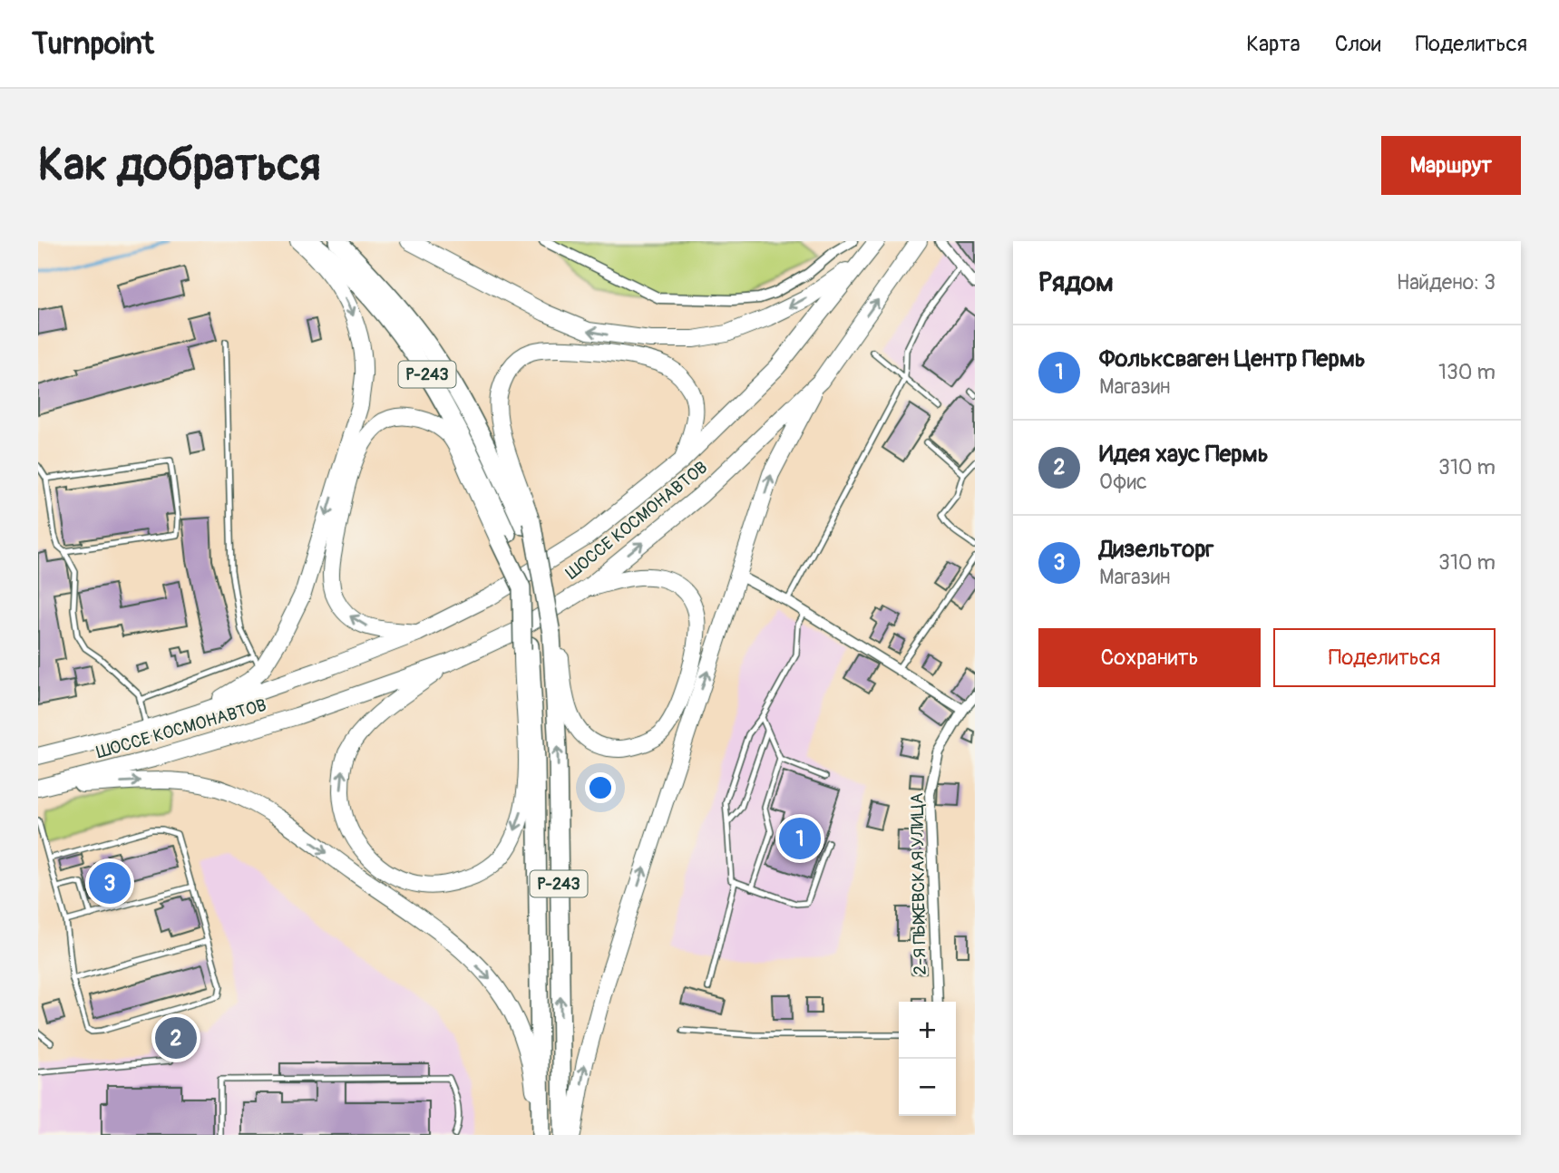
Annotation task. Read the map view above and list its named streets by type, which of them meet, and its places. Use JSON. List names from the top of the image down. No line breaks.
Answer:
{"streets":{"highway":["Р-243"],"main road":["ШОССЕ КОСМОНАВТОВ"],"street":["2-Я ПЫЖЕВСКАЯ УЛИЦА"]},"page":{"header":"Turnpoint","nav":["Карта","Слои","Поделиться"],"buttons":["Маршрут",["Сохранить","Поделиться"]],"title":"Как добраться","heading":["Рядом","Найдено: 3"],"list":[{"mark":"1","name":"Фольксваген Центр Пермь","note":"Магазин","value":"130 m"},{"mark":"2","name":"Идея хаус Пермь","note":"Офис","value":"310 m"},{"mark":"3","name":"Дизельторг","note":"Магазин","value":"310 m"}],"pins":["1","3","2"],"map_buttons":["+","−"]}}
